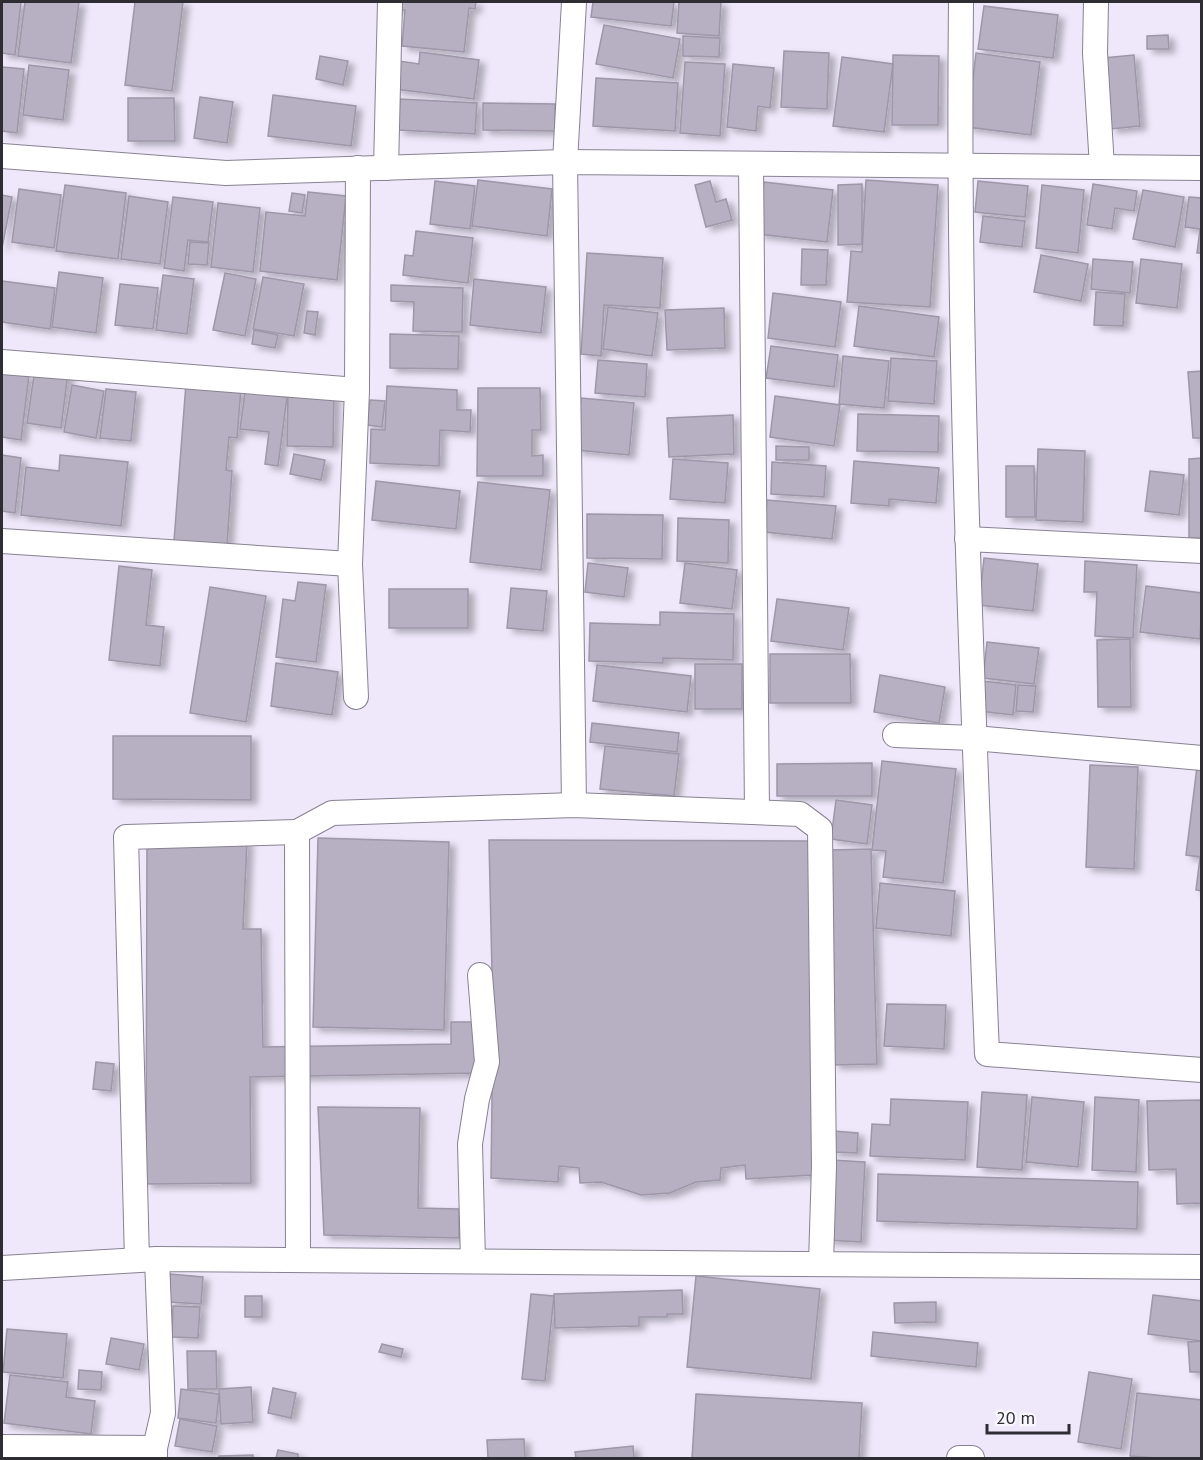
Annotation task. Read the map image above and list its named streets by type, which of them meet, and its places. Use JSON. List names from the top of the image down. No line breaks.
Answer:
{"scale_bar":"20 m"}
